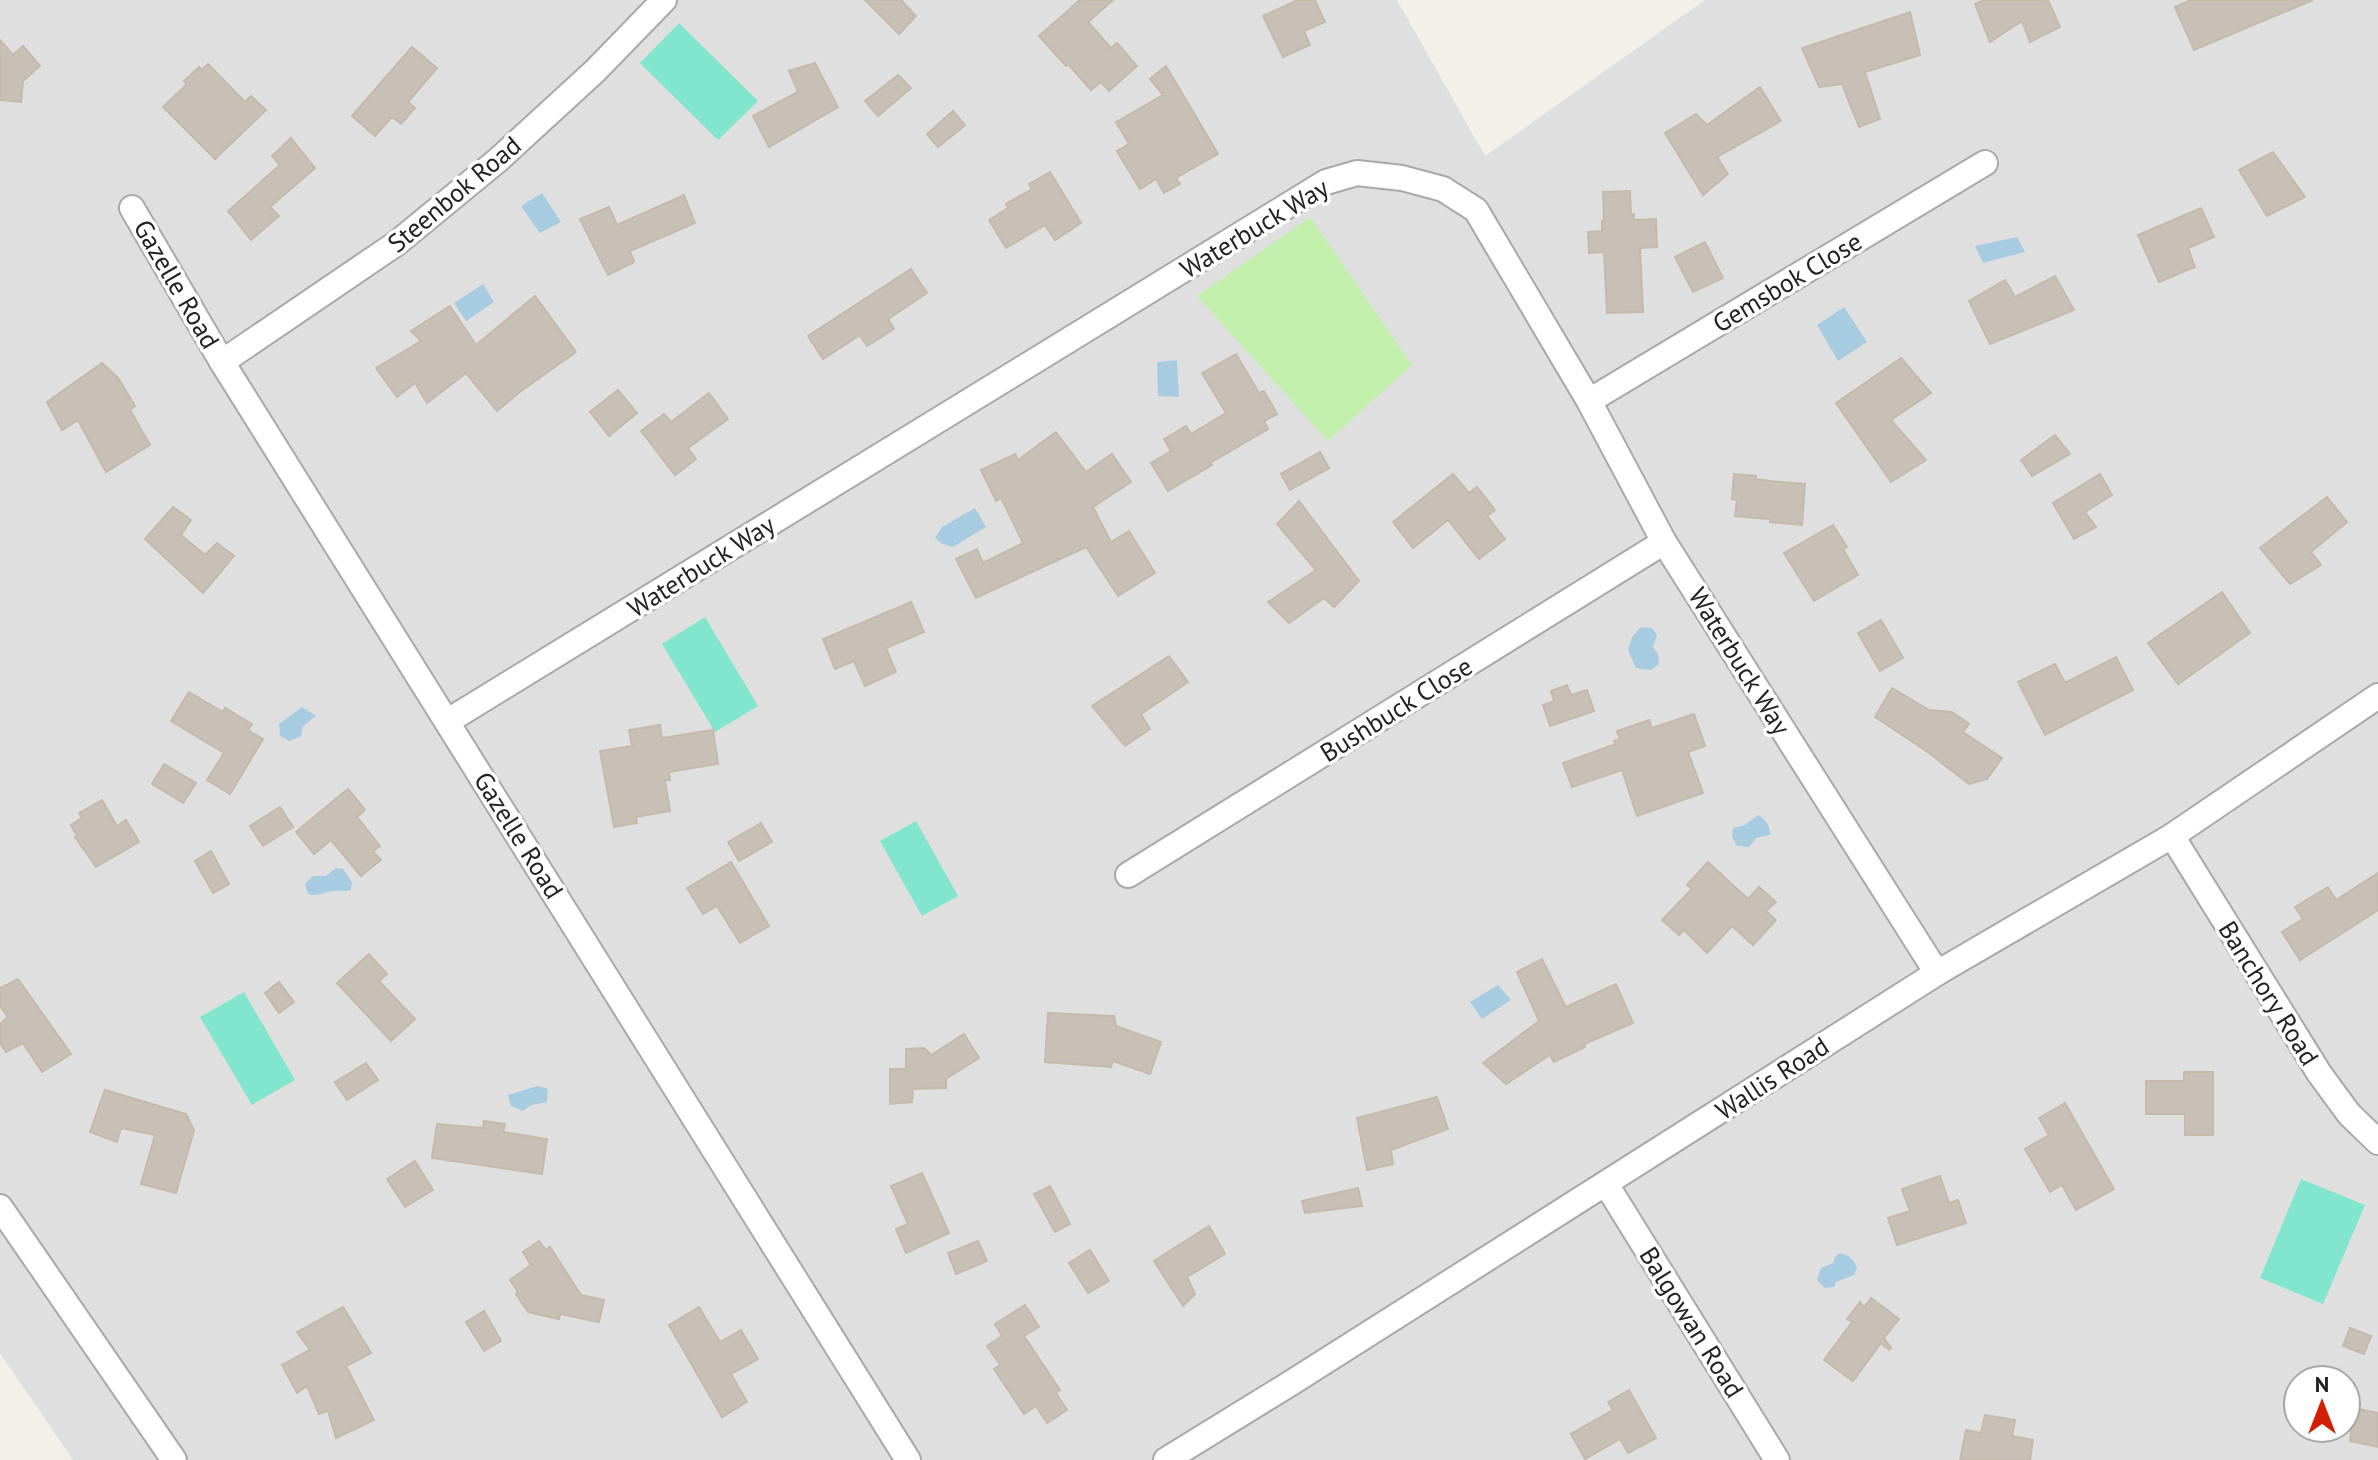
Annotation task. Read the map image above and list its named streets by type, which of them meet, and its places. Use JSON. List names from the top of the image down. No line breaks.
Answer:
{"streets":{"street":["Steenbok Road","Waterbuck Way","Gemsbok Close","Gazelle Road","Bushbuck Close","Banchory Road","Wallis Road","Balgowan Road"]},"crossings":[["Steenbok Road","Gazelle Road"],["Waterbuck Way","Gemsbok Close"],["Waterbuck Way","Gazelle Road"],["Waterbuck Way","Bushbuck Close"],["Waterbuck Way","Wallis Road"],["Banchory Road","Wallis Road"],["Wallis Road","Balgowan Road"]],"north":"top"}
